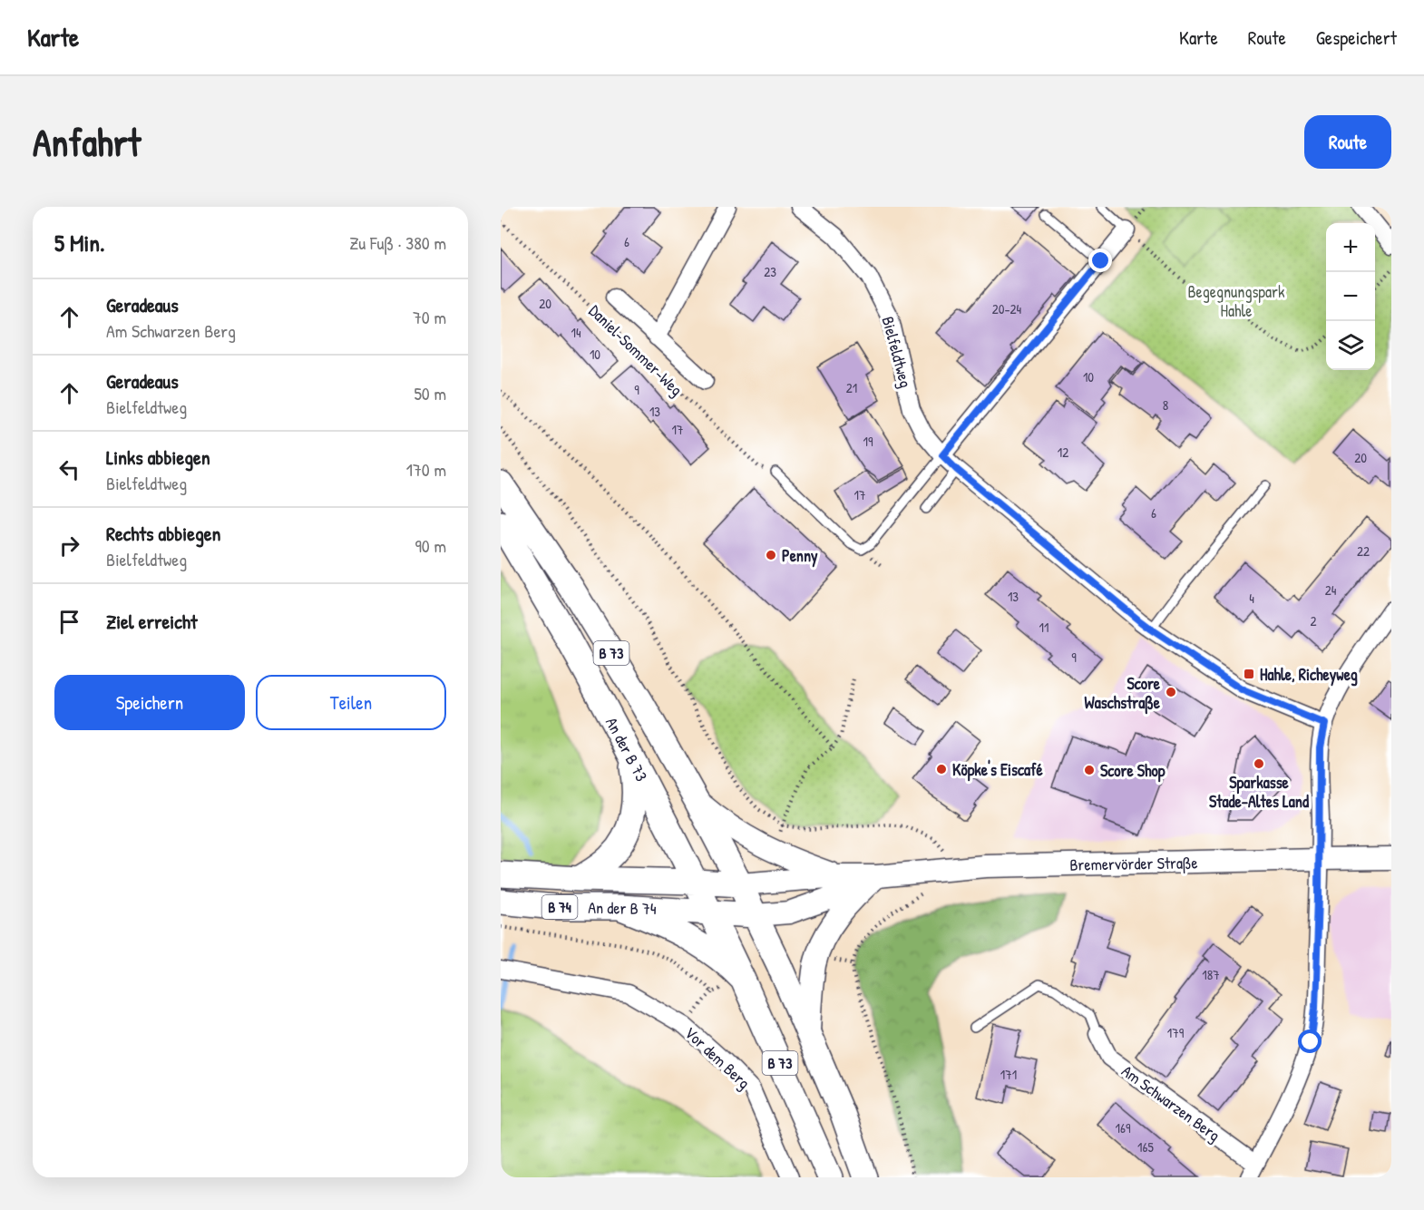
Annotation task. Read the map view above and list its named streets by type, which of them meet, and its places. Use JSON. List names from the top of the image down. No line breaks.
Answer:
{"streets":{"main road":["B 73","An der B 73","Bremervörder Straße","B 74","An der B 74"],"street":["Daniel-Sommer-Weg","Bielfeldtweg","Vor dem Berg","Am Schwarzen Berg"]},"crossings":[["B 73","An der B 73"],["B 73","Bremervörder Straße"],["B 73","B 74"],["An der B 73","B 74"],["An der B 73","An der B 74"],["Bremervörder Straße","B 74"],["Bremervörder Straße","Am Schwarzen Berg"],["B 74","An der B 74"]],"parks":["Begegnungspark Hahle"],"places":{"other":["Penny","Score Waschstraße","Sparkasse Stade-Altes Land","Köpke's Eiscafé","Score Shop"],"transit":["Hahle, Richeyweg"]},"house_numbers":["6","23","20","20-24","14","10","10","21","9","8","13","17","19","12","20","17","6","22","24","13","4","2","11","9","187","179","171","169","165"],"page":{"header":"Karte","nav":["Karte","Route","Gespeichert"],"buttons":["Route",["Speichern","Teilen"]],"title":"Anfahrt","heading":["5 Min.","Zu Fuß · 380 m"],"map_buttons":["+","−"],"list":[["Geradeaus","Am Schwarzen Berg","70 m"],["Geradeaus","Bielfeldtweg","50 m"],["Links abbiegen","Bielfeldtweg","170 m"],["Rechts abbiegen","Bielfeldtweg","90 m"],"Ziel erreicht"]}}
